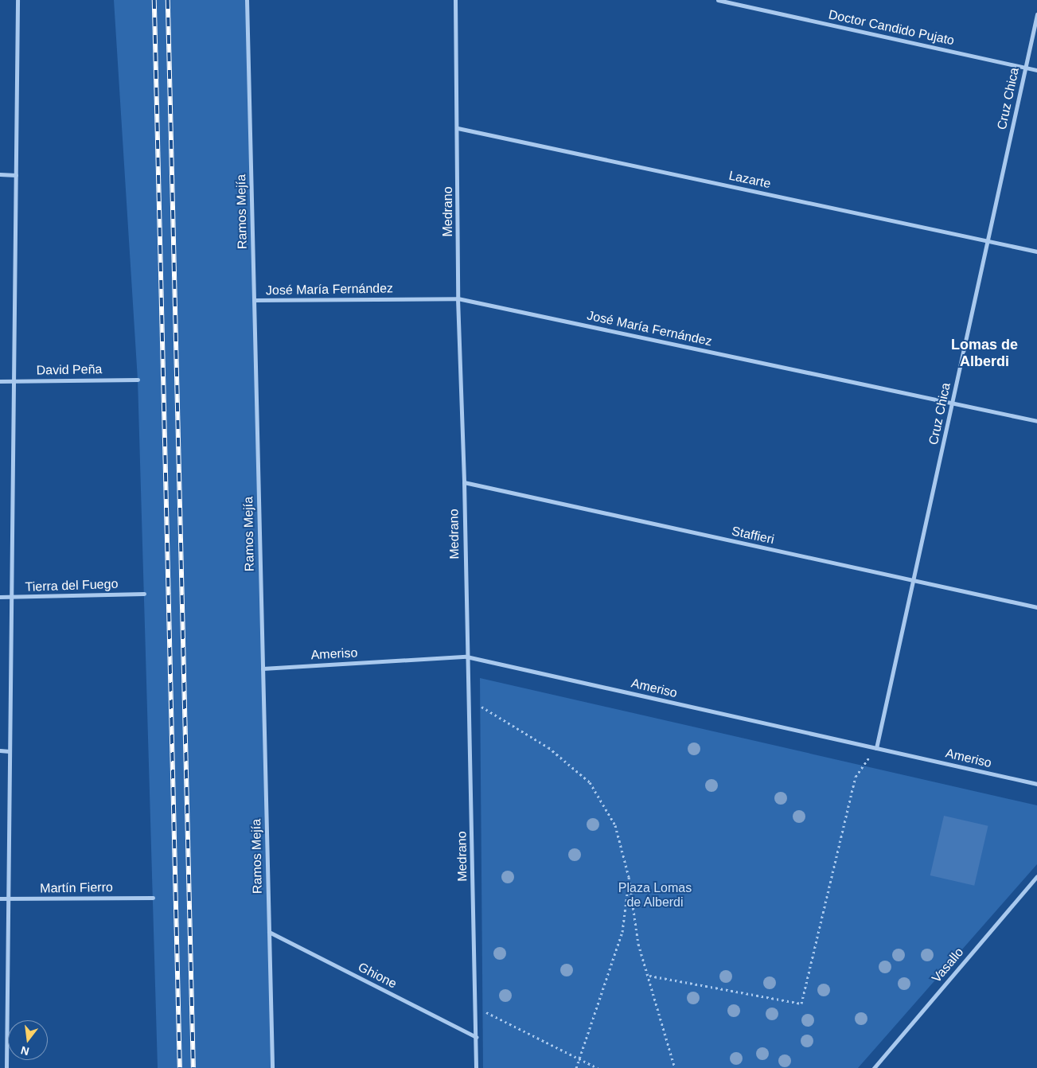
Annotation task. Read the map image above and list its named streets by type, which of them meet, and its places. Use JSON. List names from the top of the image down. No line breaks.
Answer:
{"streets":{"street":["Doctor Candido Pujato","Cruz Chica","Lazarte","Ramos Mejía","Medrano","José María Fernández","David Peña","Staffieri","Tierra del Fuego","Ameriso","Martín Fierro","Vasallo","Ghione"]},"crossings":[["Doctor Candido Pujato","Cruz Chica"],["Cruz Chica","Lazarte"],["Cruz Chica","José María Fernández"],["Cruz Chica","Staffieri"],["Cruz Chica","Ameriso"],["Lazarte","Medrano"],["Ramos Mejía","José María Fernández"],["Ramos Mejía","Ameriso"],["Ramos Mejía","Ghione"],["Medrano","José María Fernández"],["Medrano","Staffieri"],["Medrano","Ameriso"],["Medrano","Ghione"]],"districts":["Lomas de Alberdi"],"parks":["Plaza Lomas de Alberdi"],"north":"bottom"}
